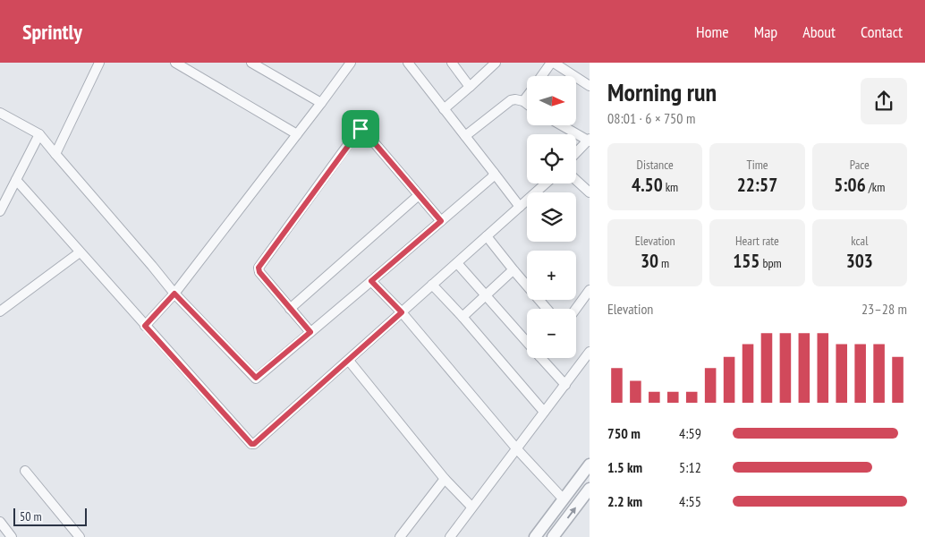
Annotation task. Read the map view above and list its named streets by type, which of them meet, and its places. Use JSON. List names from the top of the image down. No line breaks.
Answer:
{"scale_bar":"50 m","north":"right","page":{"header":"Sprintly","nav":["Home","Map","About","Contact"],"heading":["Morning run","08:01 · 6 × 750 m"],"map_buttons":["+","−"],"stats":[["Distance","4.50 km"],["Time","22:57"],["Pace","5:06 /km"],["Elevation","30 m"],["Heart rate","155 bpm"],["kcal","303"]],"chart":["Elevation","23–28 m"],"list":[{"name":"750 m","note":"4:59"},{"name":"1.5 km","note":"5:12"},{"name":"2.2 km","note":"4:55"}],"scale":"50 m"}}
